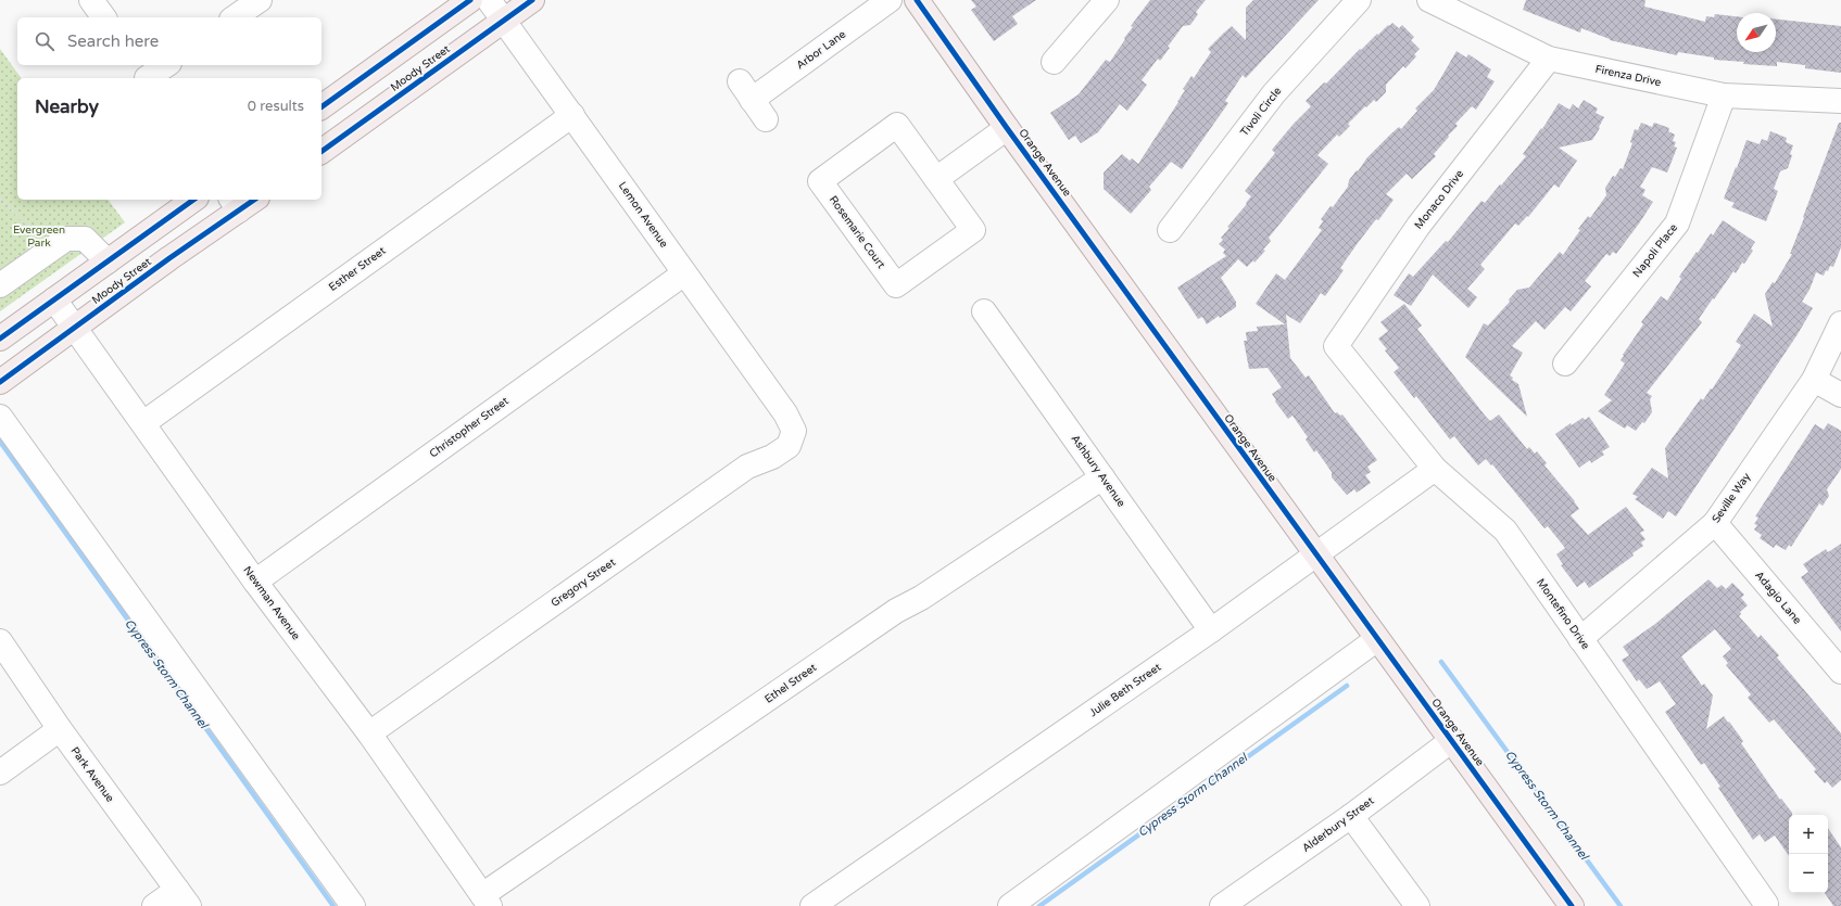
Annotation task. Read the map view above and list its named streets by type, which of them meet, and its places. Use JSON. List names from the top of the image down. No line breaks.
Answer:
{"streets":{"main road":["Moody Street","Orange Avenue"],"street":["Arbor Lane","Firenza Drive","Tivoli Circle","Monaco Drive","Lemon Avenue","Rosemarie Court","Napoli Place","Esther Street","Christopher Street","Ashbury Avenue","Seville Way","Gregory Street","Adagio Lane","Newman Avenue","Montefino Drive","Ethel Street","Julie Beth Street","Park Avenue","Alderbury Street"]},"crossings":[["Moody Street","Lemon Avenue"],["Moody Street","Newman Avenue"],["Firenza Drive","Monaco Drive"],["Firenza Drive","Napoli Place"],["Orange Avenue","Julie Beth Street"],["Orange Avenue","Alderbury Street"],["Monaco Drive","Montefino Drive"],["Lemon Avenue","Esther Street"],["Lemon Avenue","Christopher Street"],["Lemon Avenue","Gregory Street"],["Esther Street","Newman Avenue"],["Christopher Street","Newman Avenue"],["Ashbury Avenue","Ethel Street"],["Ashbury Avenue","Julie Beth Street"],["Seville Way","Adagio Lane"],["Seville Way","Montefino Drive"],["Gregory Street","Newman Avenue"],["Newman Avenue","Ethel Street"],["Montefino Drive","Julie Beth Street"]],"water":["Cypress Storm Channel"],"parks":["Evergreen Park"],"north":"bottom left","page":{"search":"Search here","heading":["Nearby","0 results"],"map_buttons":["+","−"]}}
